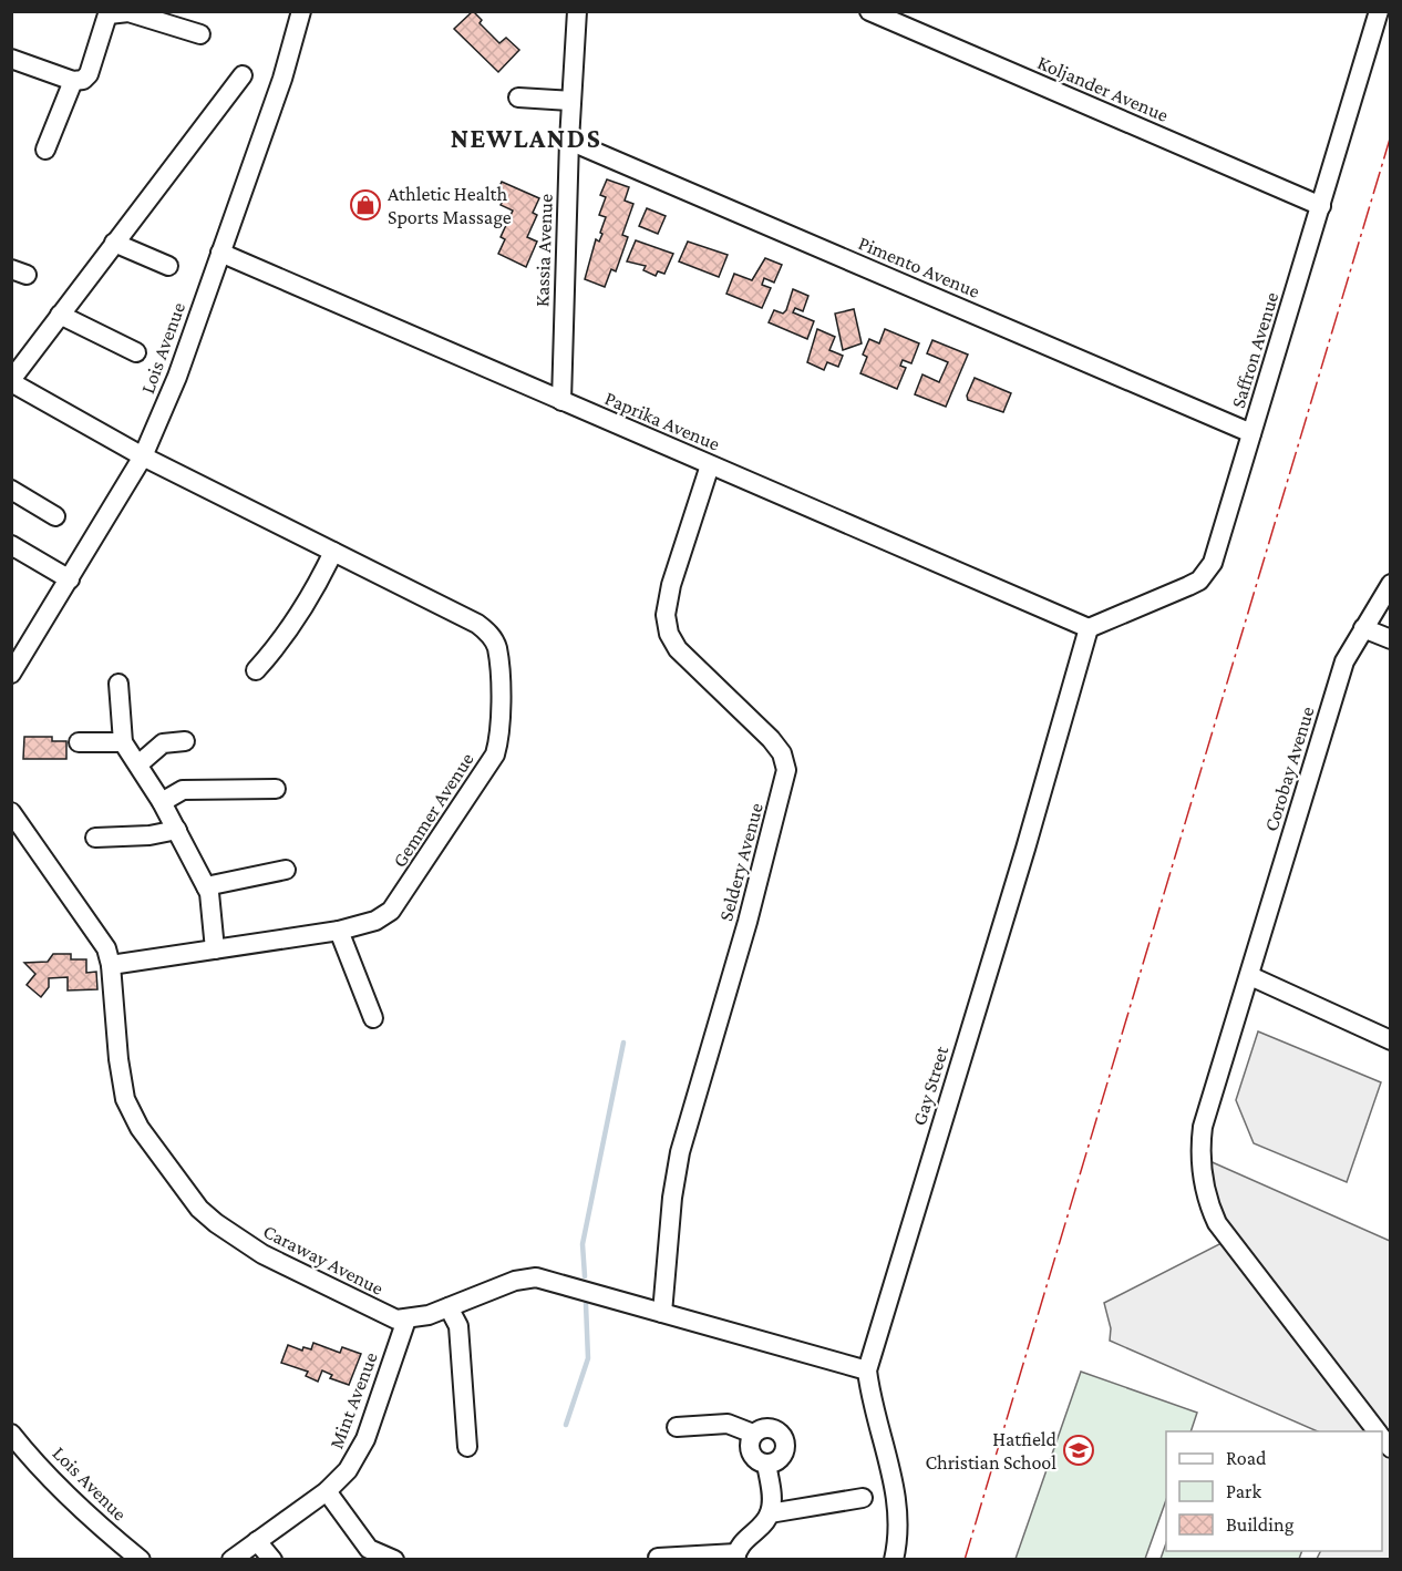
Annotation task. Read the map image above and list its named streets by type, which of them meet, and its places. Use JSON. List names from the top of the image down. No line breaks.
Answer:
{"streets":{"street":["Koljander Avenue","Kassia Avenue","Pimento Avenue","Lois Avenue","Saffron Avenue","Paprika Avenue","Corobay Avenue","Gemmer Avenue","Seldery Avenue","Gay Street","Caraway Avenue","Mint Avenue"]},"crossings":[["Koljander Avenue","Saffron Avenue"],["Kassia Avenue","Pimento Avenue"],["Kassia Avenue","Paprika Avenue"],["Pimento Avenue","Saffron Avenue"],["Lois Avenue","Paprika Avenue"],["Lois Avenue","Gemmer Avenue"],["Saffron Avenue","Paprika Avenue"],["Saffron Avenue","Gay Street"],["Paprika Avenue","Seldery Avenue"],["Paprika Avenue","Gay Street"],["Gemmer Avenue","Caraway Avenue"],["Caraway Avenue","Mint Avenue"]],"districts":["NEWLANDS"],"places":{"shop":["Athletic Health Sports Massage"],"school or university":["Hatfield Christian School"]},"legend":["Road","Park","Building"]}
